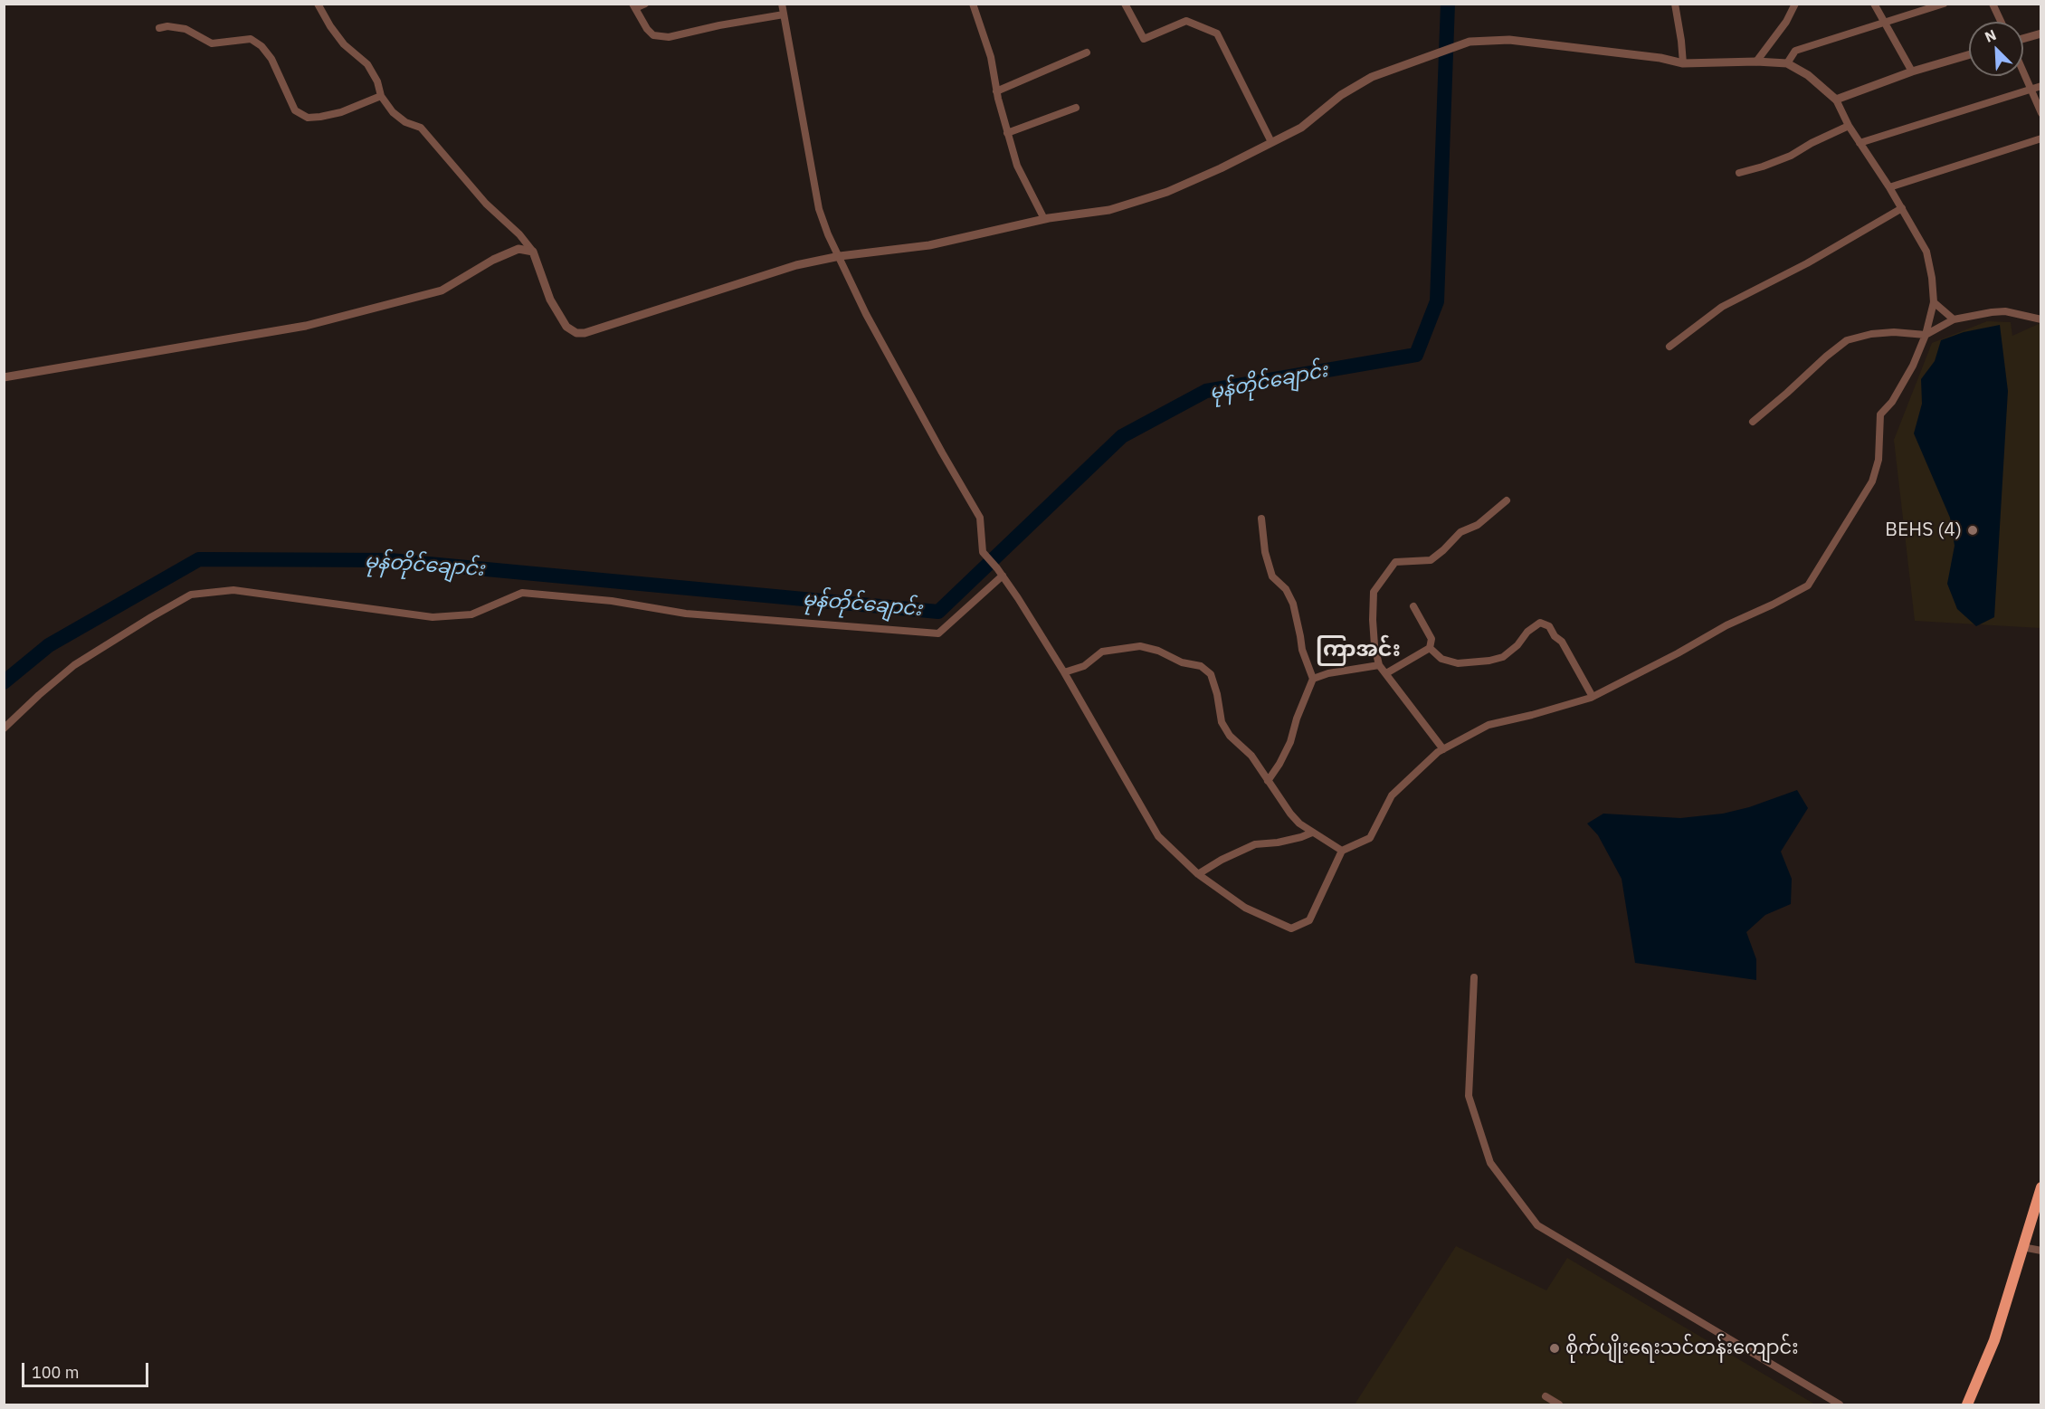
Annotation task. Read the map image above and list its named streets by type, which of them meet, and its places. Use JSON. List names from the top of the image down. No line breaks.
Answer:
{"districts":["ကြာအင်း"],"water":["မုန်တိုင်ချောင်း"],"places":["BEHS (4)","စိုက်ပျိုးရေးသင်တန်းကျောင်း"],"scale_bar":"100 m","north":"top left"}
